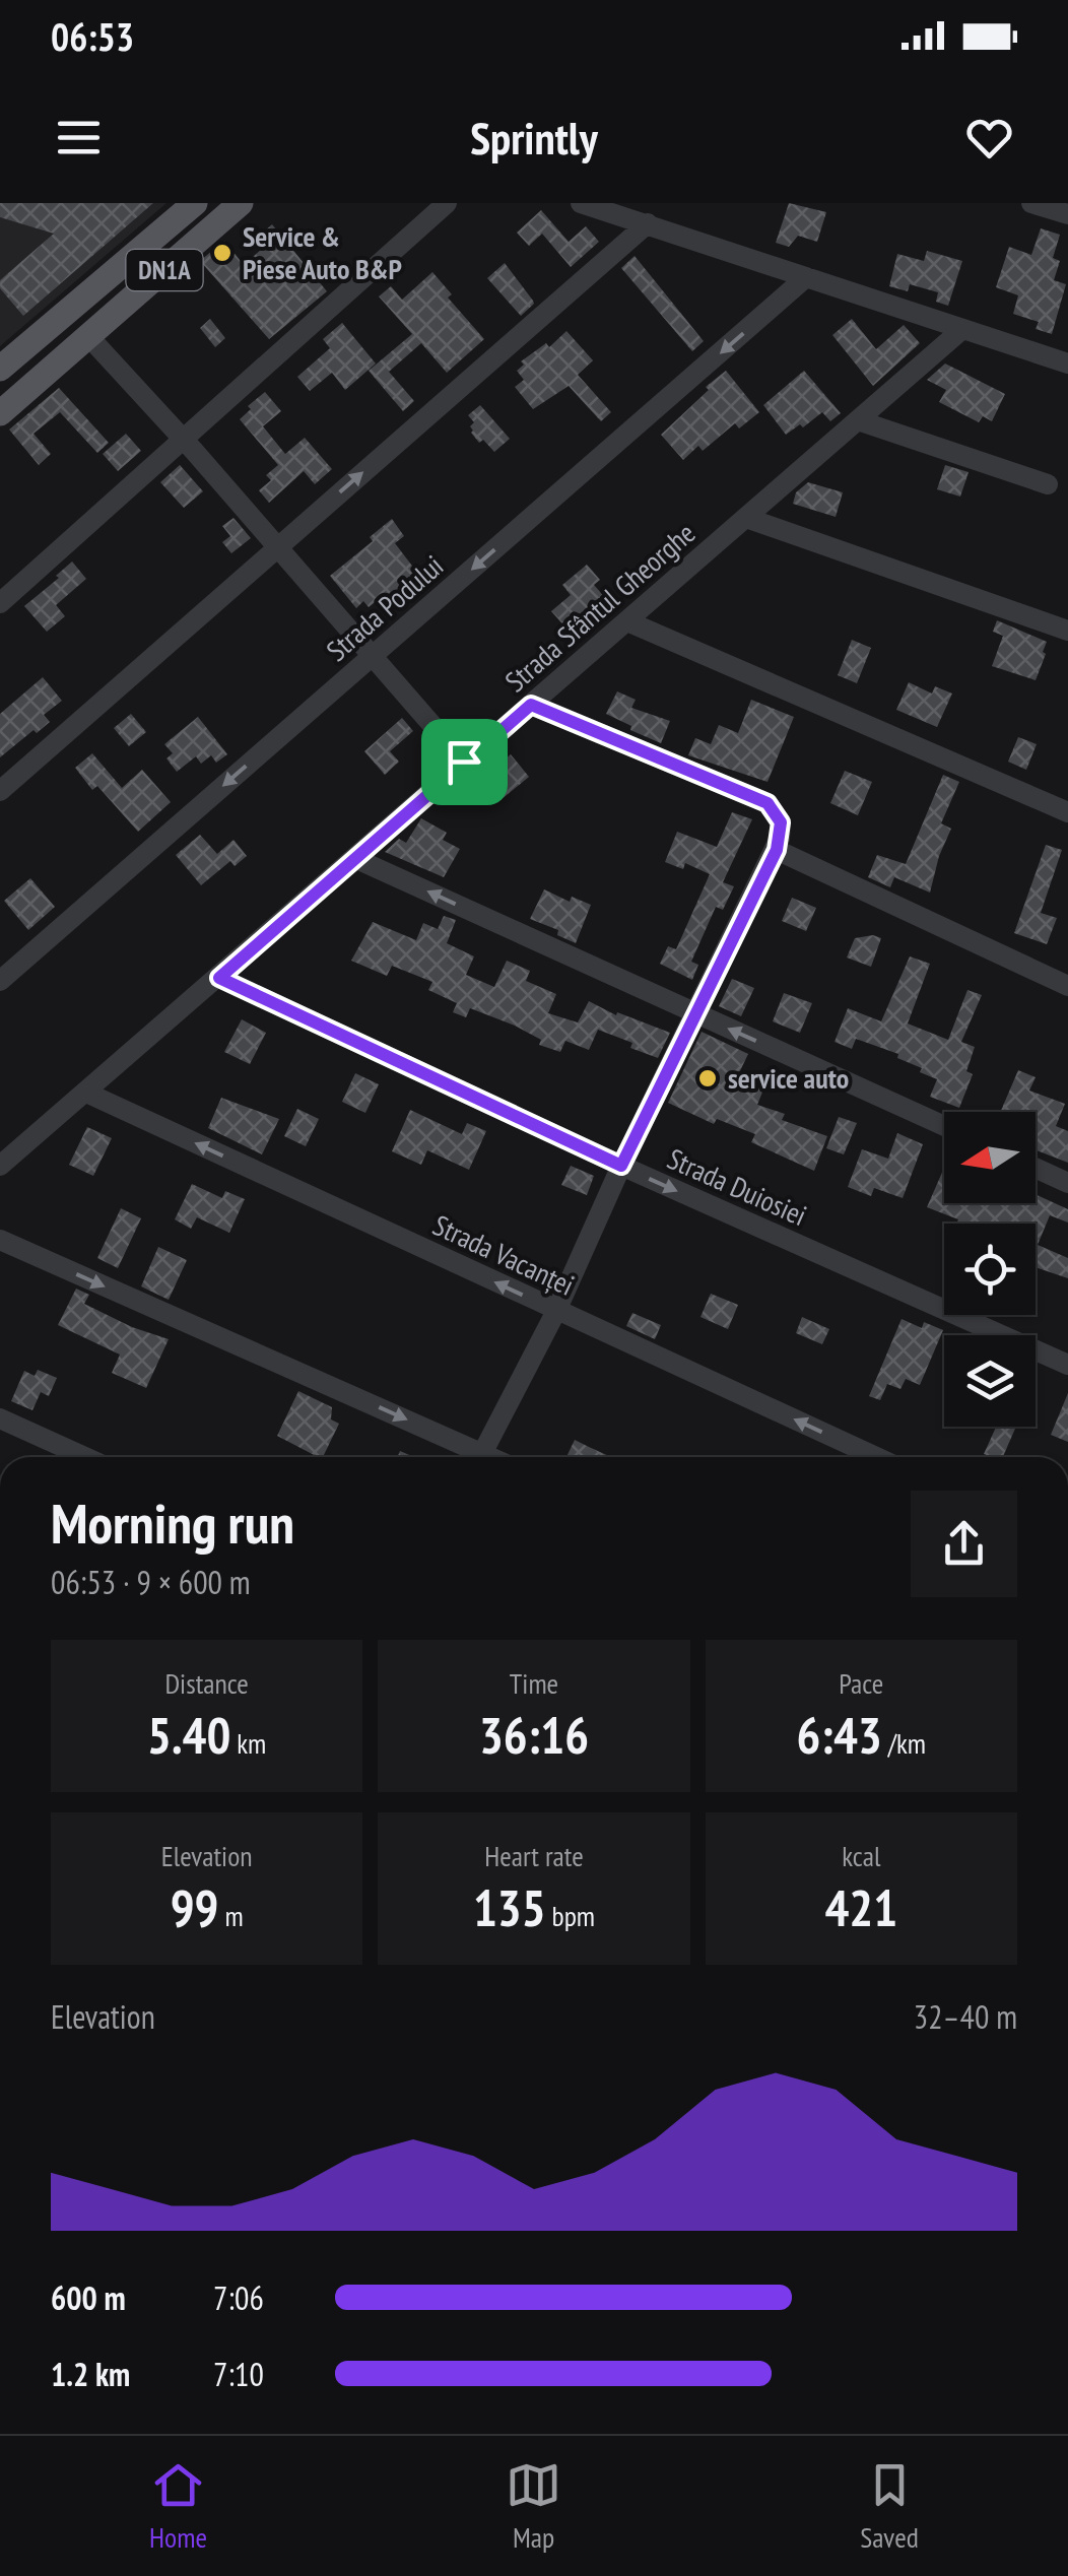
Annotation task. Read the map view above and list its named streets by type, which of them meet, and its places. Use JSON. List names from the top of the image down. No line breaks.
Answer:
{"streets":{"main road":["DN1A"],"street":["Strada Sfântul Gheorghe","Strada Podului","Strada Duiosiei","Strada Vacanței"]},"crossings":[["Strada Sfântul Gheorghe","Strada Duiosiei"],["Strada Sfântul Gheorghe","Strada Vacanței"]],"places":["Service & Piese Auto B&P","service auto"],"north":"left","page":{"status":"06:53","header":"Sprintly","heading":["Morning run","06:53 · 9 × 600 m"],"stats":[["Distance","5.40 km"],["Time","36:16"],["Pace","6:43 /km"],["Elevation","99 m"],["Heart rate","135 bpm"],["kcal","421"]],"chart":["Elevation","32–40 m"],"list":[{"name":"600 m","note":"7:06"},{"name":"1.2 km","note":"7:10"}],"tabs":["Home","Map","Saved"]}}
